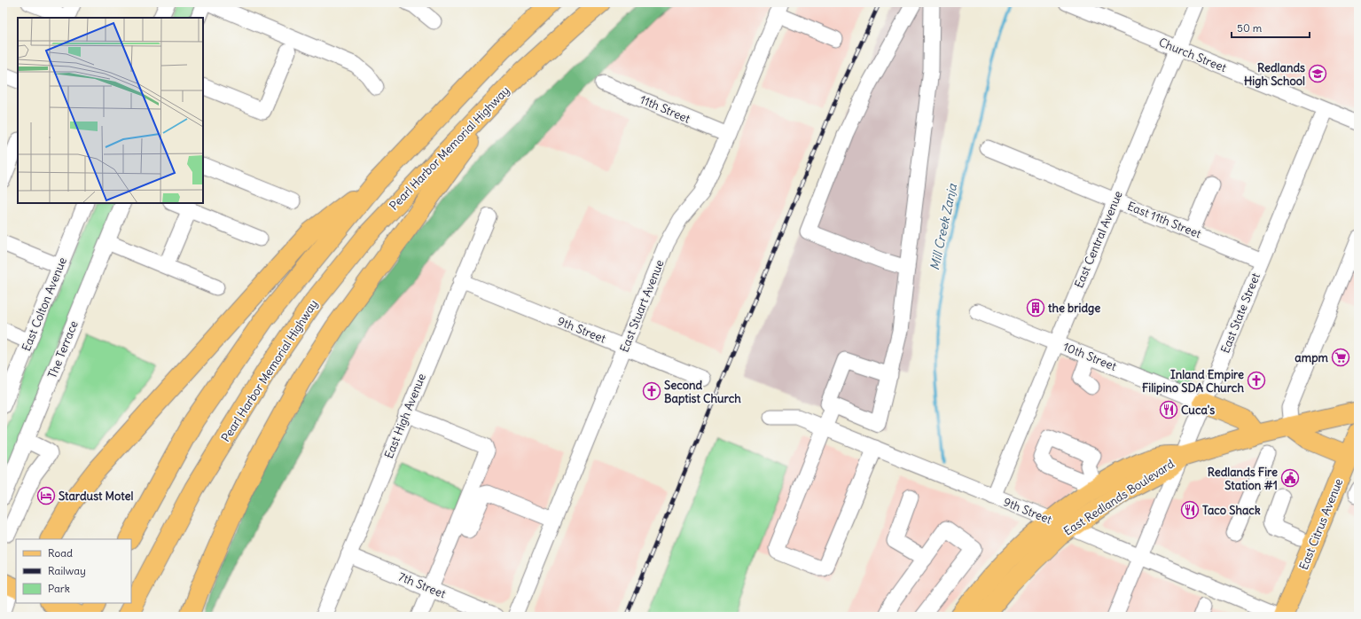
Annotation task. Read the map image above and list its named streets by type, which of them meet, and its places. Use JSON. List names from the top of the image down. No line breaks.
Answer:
{"streets":{"main road":["Pearl Harbor Memorial Highway","East Redlands Boulevard","East Citrus Avenue"],"street":["Church Street","11th Street","East 11th Street","East Central Avenue","East Colton Avenue","East Stuart Avenue","East State Street","9th Street","The Terrace","10th Street","East High Avenue","7th Street"]},"crossings":[["Church Street","East Central Avenue"],["Church Street","East State Street"],["11th Street","East Stuart Avenue"],["East 11th Street","East Central Avenue"],["East 11th Street","East State Street"],["East Central Avenue","9th Street"],["East Central Avenue","10th Street"],["East Stuart Avenue","9th Street"],["East State Street","9th Street"],["East State Street","10th Street"],["East State Street","East Redlands Boulevard"],["9th Street","East High Avenue"],["9th Street","East Redlands Boulevard"],["9th Street","East Citrus Avenue"],["East High Avenue","7th Street"]],"water":["Mill Creek Zanja"],"places":{"school or university":["Redlands High School"],"building":["the bridge"],"supermarket":["ampm"],"church":["Inland Empire Filipino SDA Church","Second Baptist Church"],"restaurant":["Cuca's","Taco Shack"],"public building":["Redlands Fire Station #1"],"hotel":["Stardust Motel"]},"legend":["Road","Railway","Park"],"scale_bar":"50 m"}
